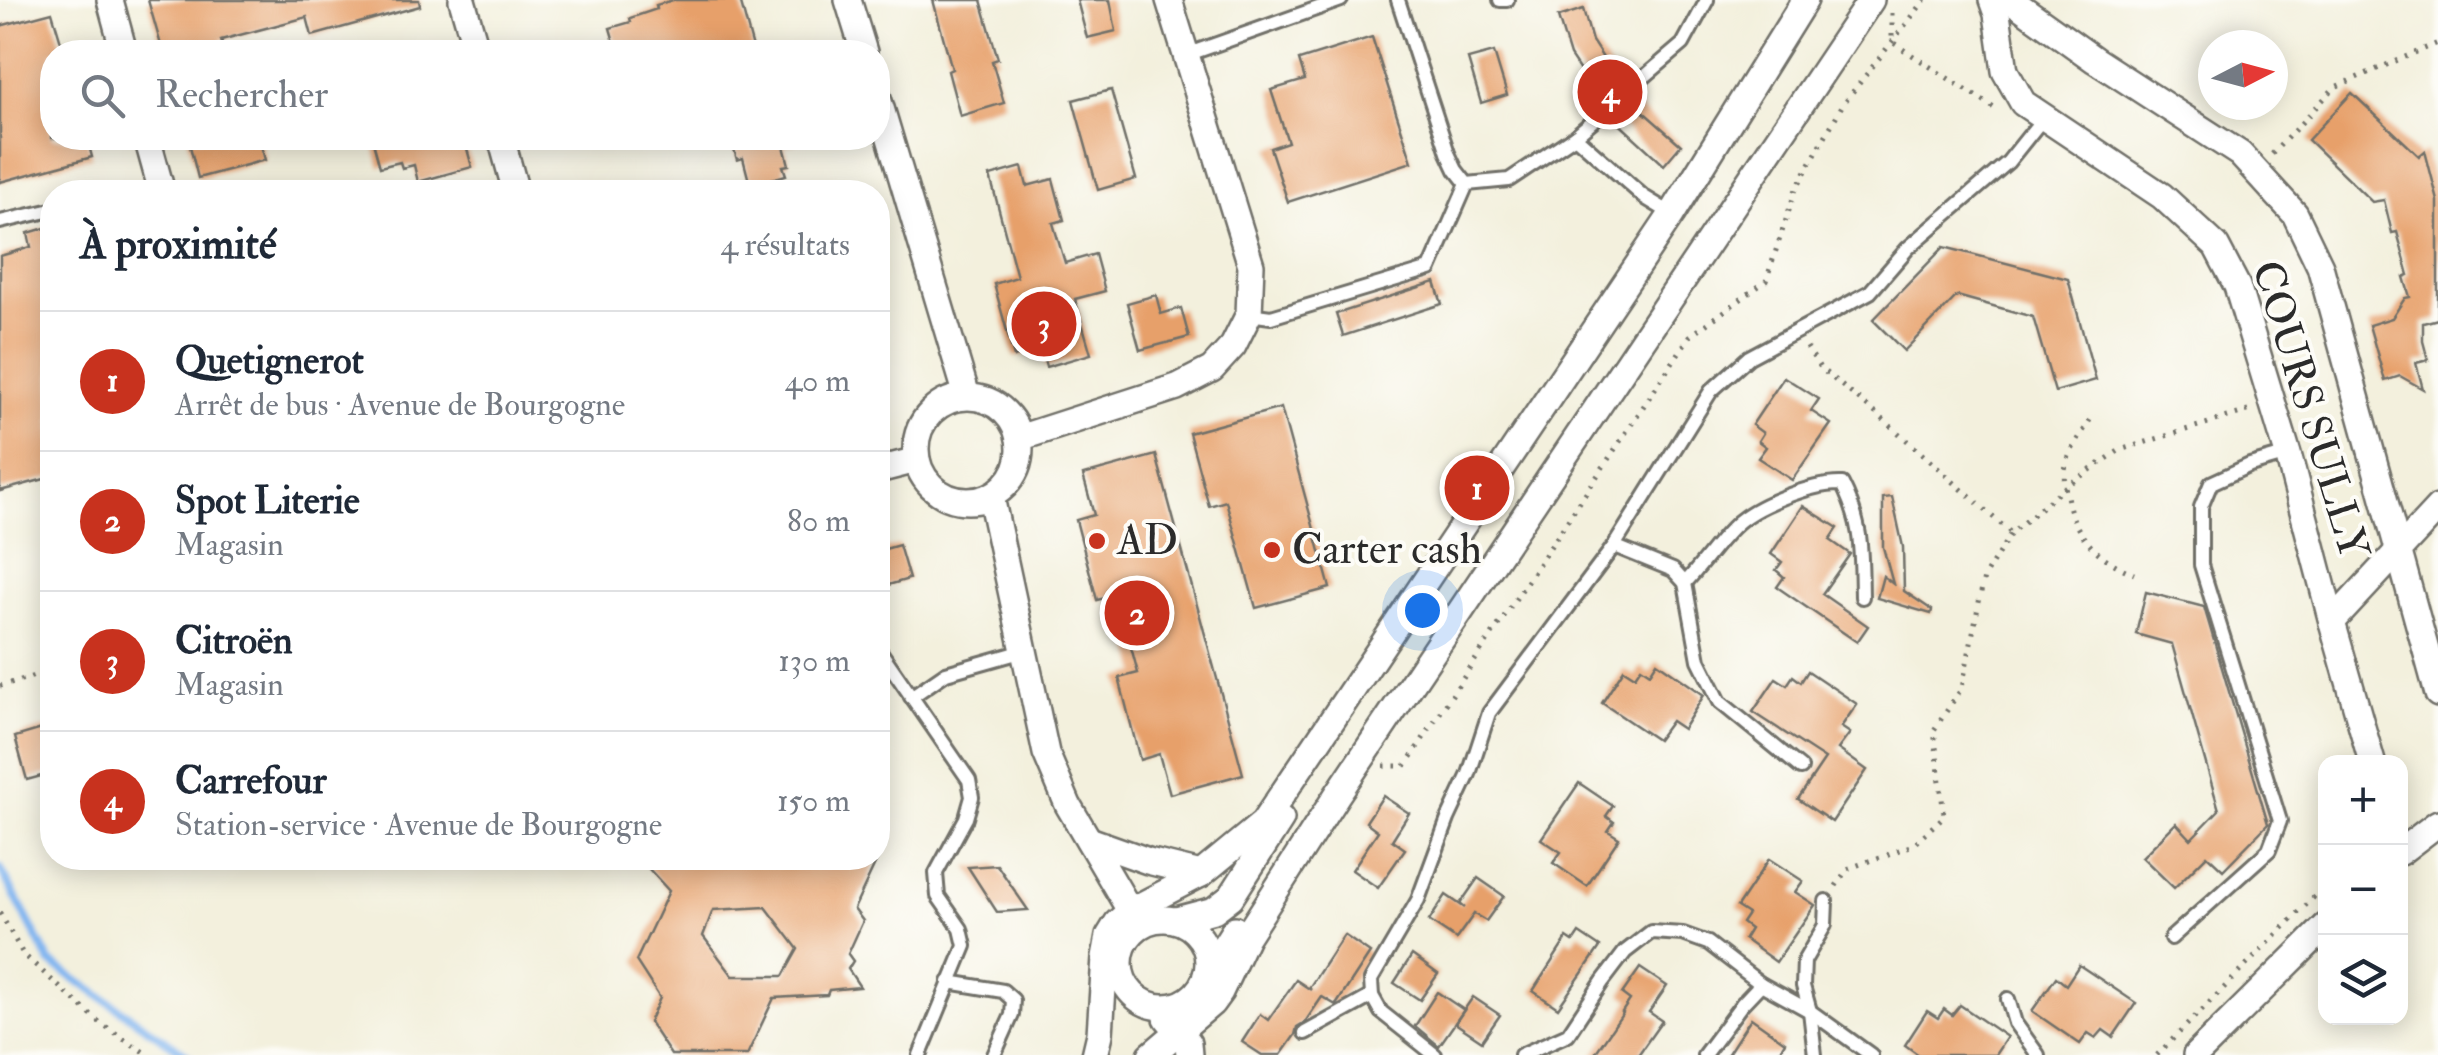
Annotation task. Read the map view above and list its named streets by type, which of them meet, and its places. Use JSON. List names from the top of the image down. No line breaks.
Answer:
{"streets":{"street":["COURS SULLY"]},"places":["AD","Carter cash"],"north":"right","page":{"search":"Rechercher","pins":["4","3","1","2"],"heading":["À proximité","4 résultats"],"list":[{"mark":"1","name":"Quetignerot","note":"Arrêt de bus · Avenue de Bourgogne","value":"40 m"},{"mark":"2","name":"Spot Literie","note":"Magasin","value":"80 m"},{"mark":"3","name":"Citroën","note":"Magasin","value":"130 m"},{"mark":"4","name":"Carrefour","note":"Station-service · Avenue de Bourgogne","value":"150 m"}],"map_buttons":["+","−"]}}
